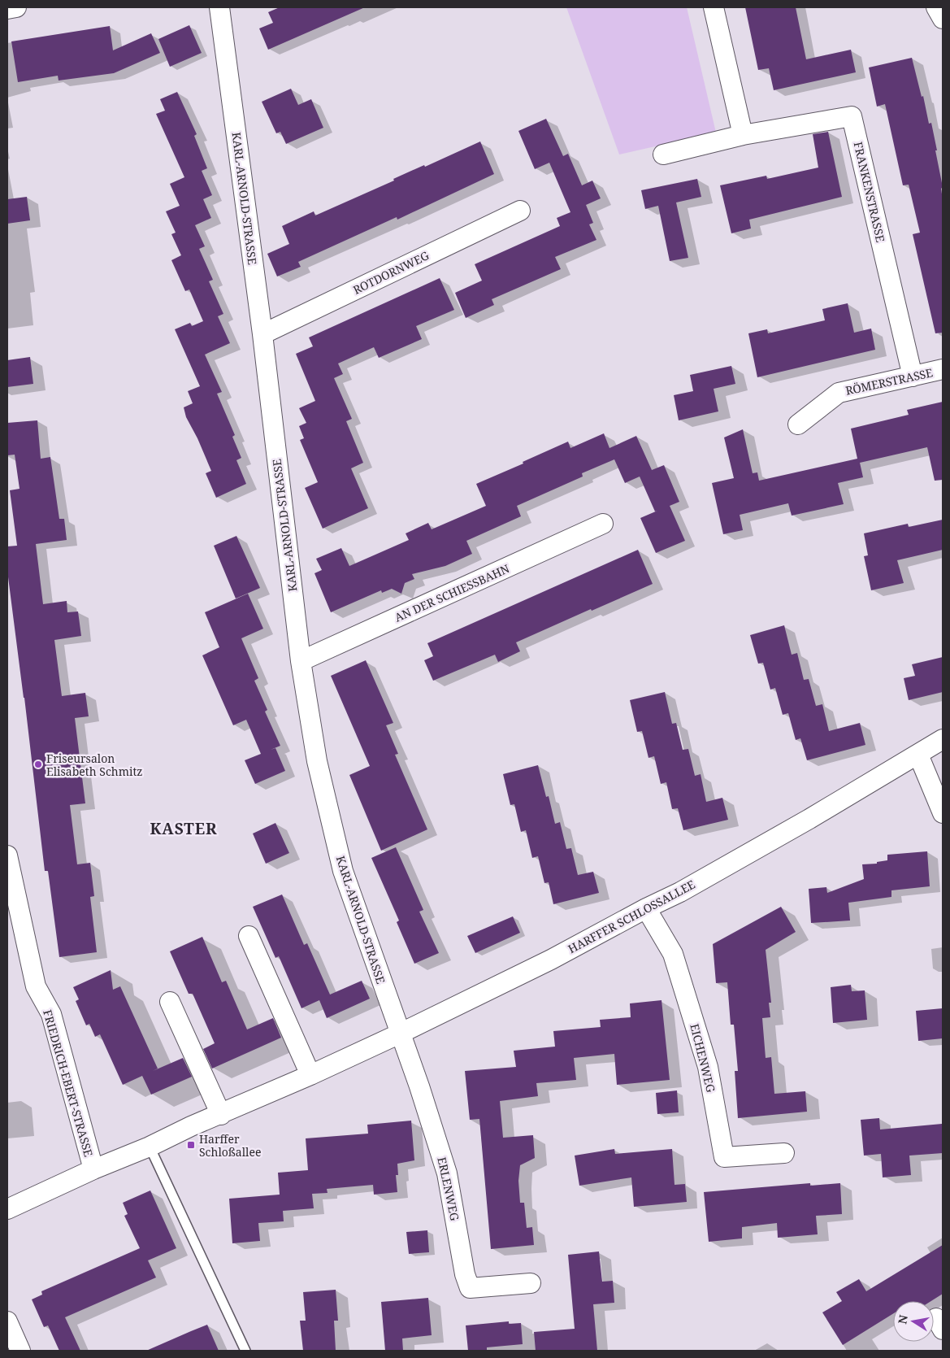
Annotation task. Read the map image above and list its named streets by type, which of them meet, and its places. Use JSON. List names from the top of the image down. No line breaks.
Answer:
{"streets":{"street":["FRANKENSTRASSE","KARL-ARNOLD-STRASSE","ROTDORNWEG","RÖMERSTRASSE","AN DER SCHIESSBAHN","HARFFER SCHLOSSALLEE","EICHENWEG","FRIEDRICH-EBERT-STRASSE","ERLENWEG"]},"crossings":[["FRANKENSTRASSE","RÖMERSTRASSE"],["KARL-ARNOLD-STRASSE","ROTDORNWEG"],["KARL-ARNOLD-STRASSE","AN DER SCHIESSBAHN"],["KARL-ARNOLD-STRASSE","HARFFER SCHLOSSALLEE"],["KARL-ARNOLD-STRASSE","ERLENWEG"],["HARFFER SCHLOSSALLEE","EICHENWEG"],["HARFFER SCHLOSSALLEE","FRIEDRICH-EBERT-STRASSE"],["HARFFER SCHLOSSALLEE","ERLENWEG"]],"districts":["KASTER"],"places":{"other":["Friseursalon Elisabeth Schmitz"],"transit":["Harffer Schloßallee"]},"north":"left"}
